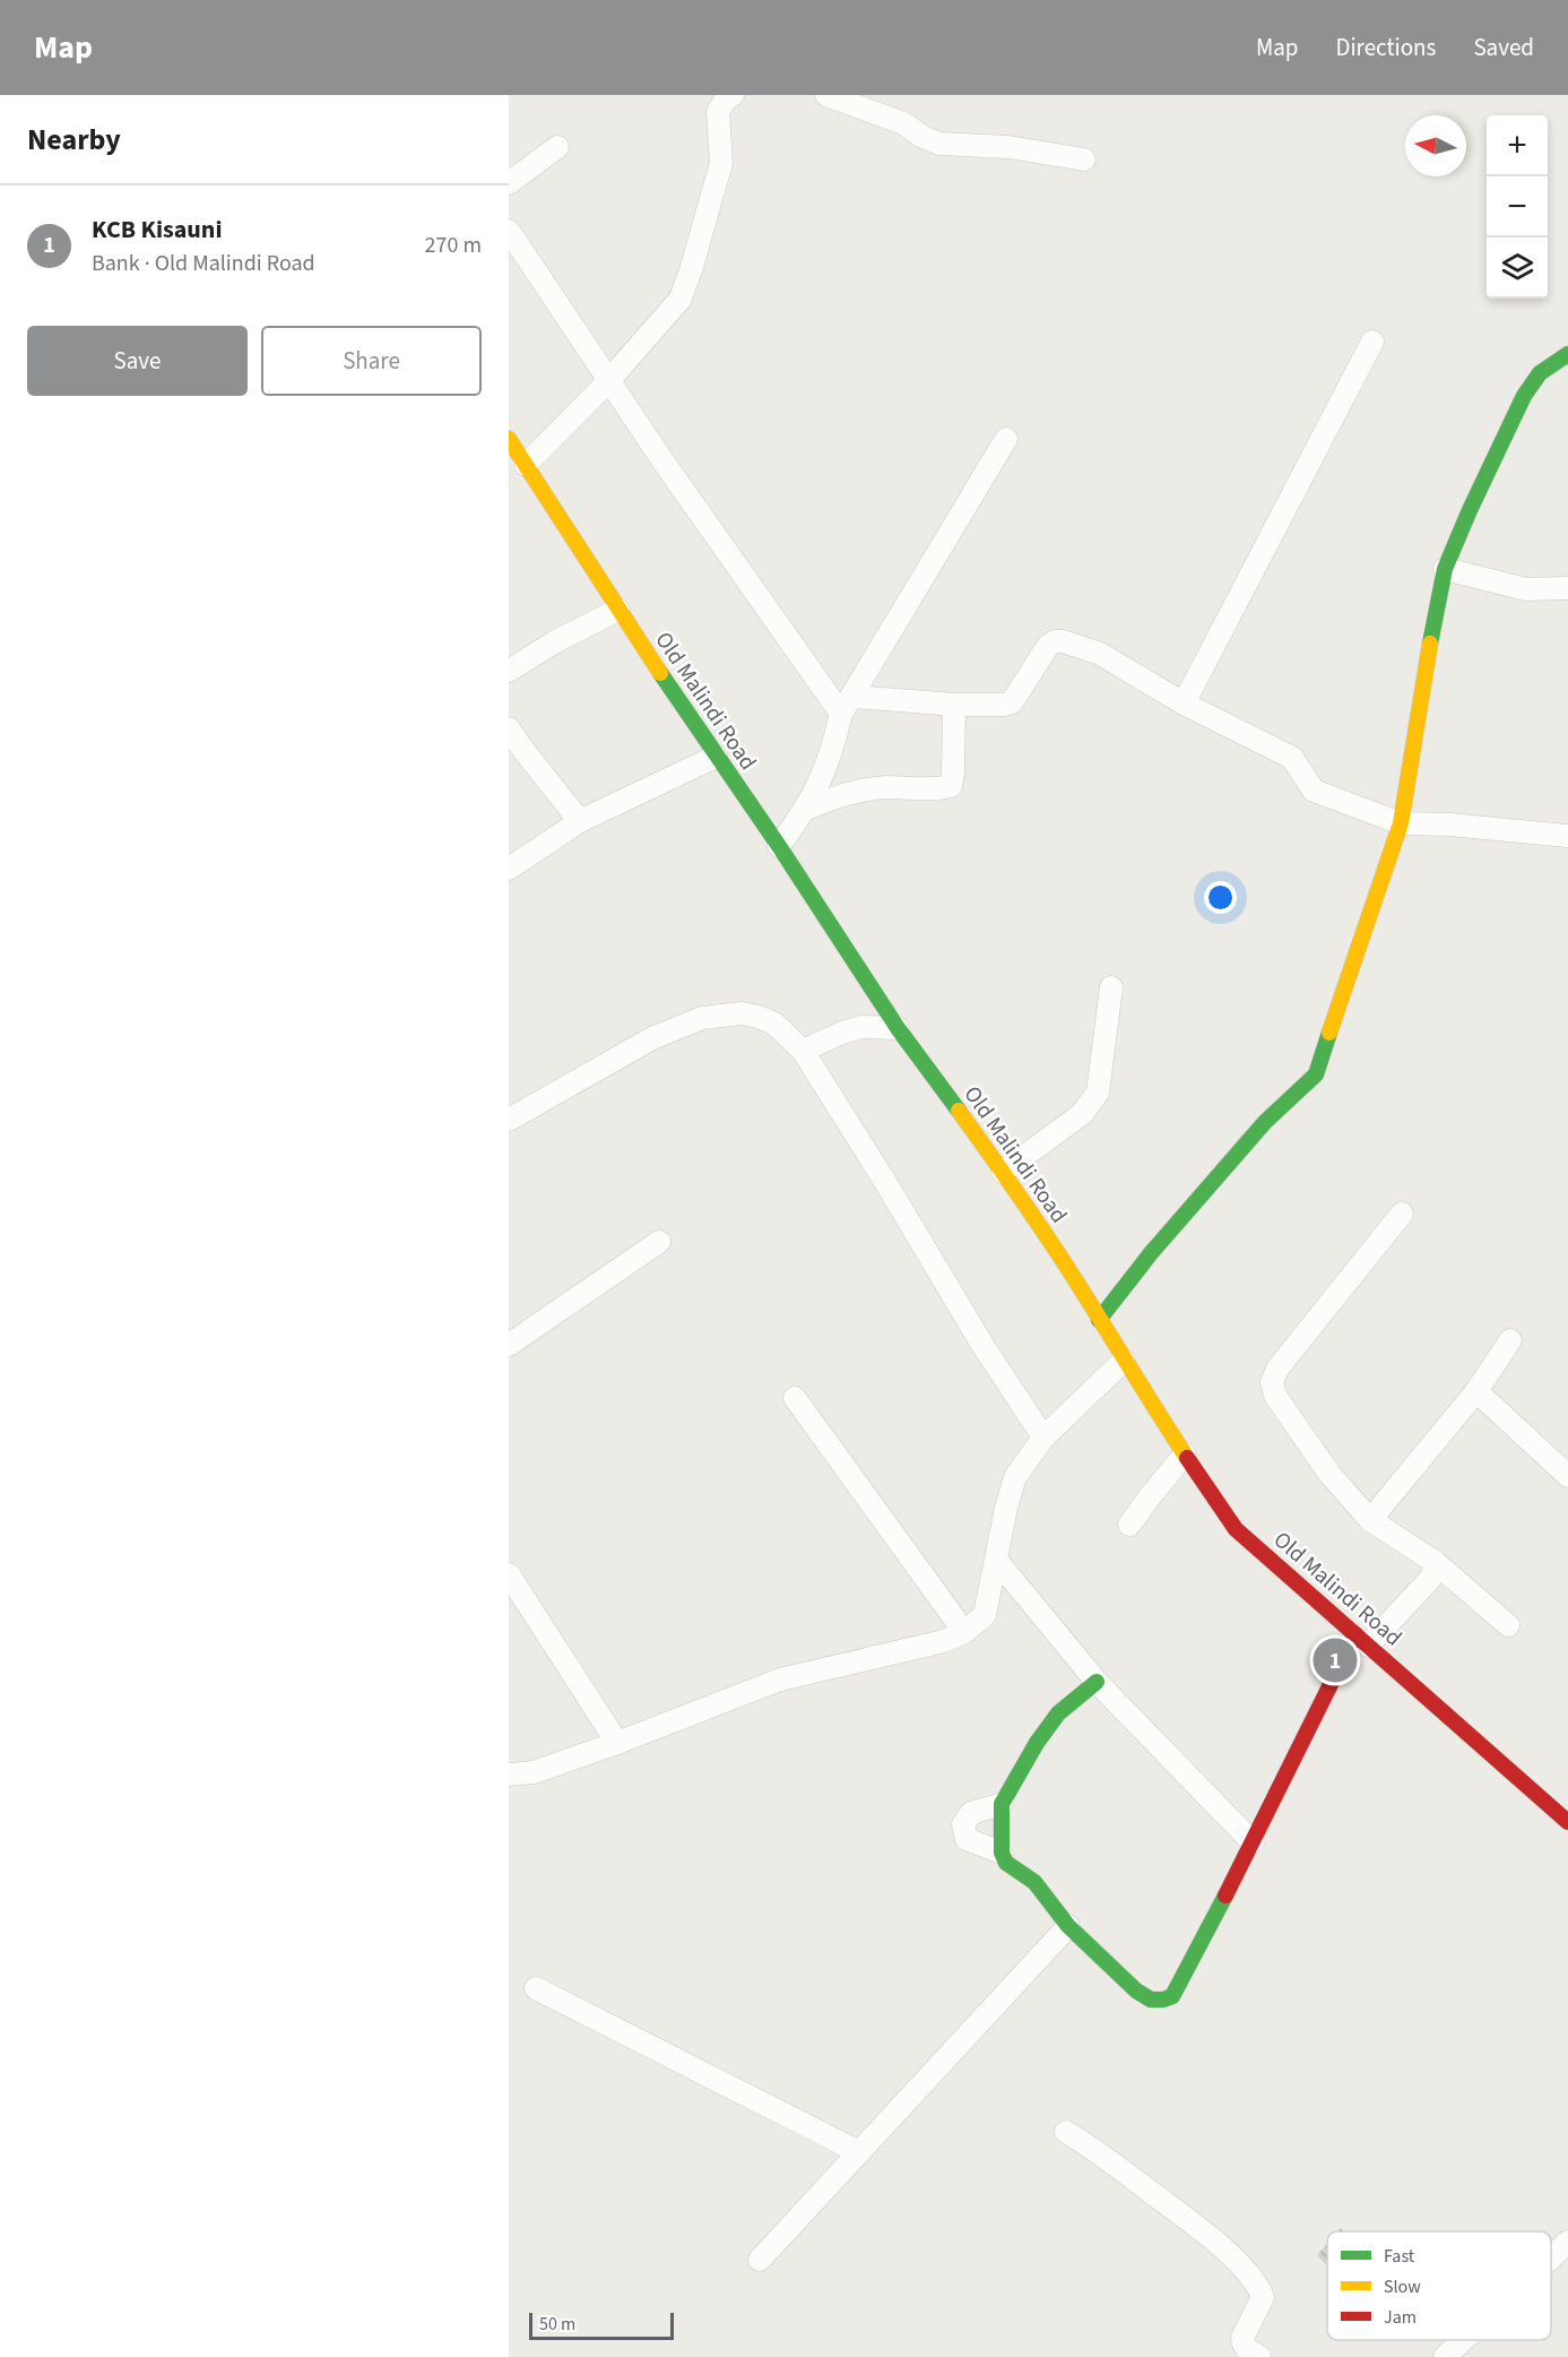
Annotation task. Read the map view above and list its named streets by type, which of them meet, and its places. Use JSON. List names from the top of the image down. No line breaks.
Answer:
{"streets":{"street":["Old Malindi Road"]},"legend":["Fast","Slow","Jam"],"scale_bar":"50 m","north":"left","page":{"header":"Map","nav":["Map","Directions","Saved"],"heading":"Nearby","map_buttons":["+","−"],"list":[{"mark":"1","name":"KCB Kisauni","note":"Bank · Old Malindi Road","value":"270 m"}],"buttons":["Save","Share"],"pins":"1","scale":"50 m"}}
